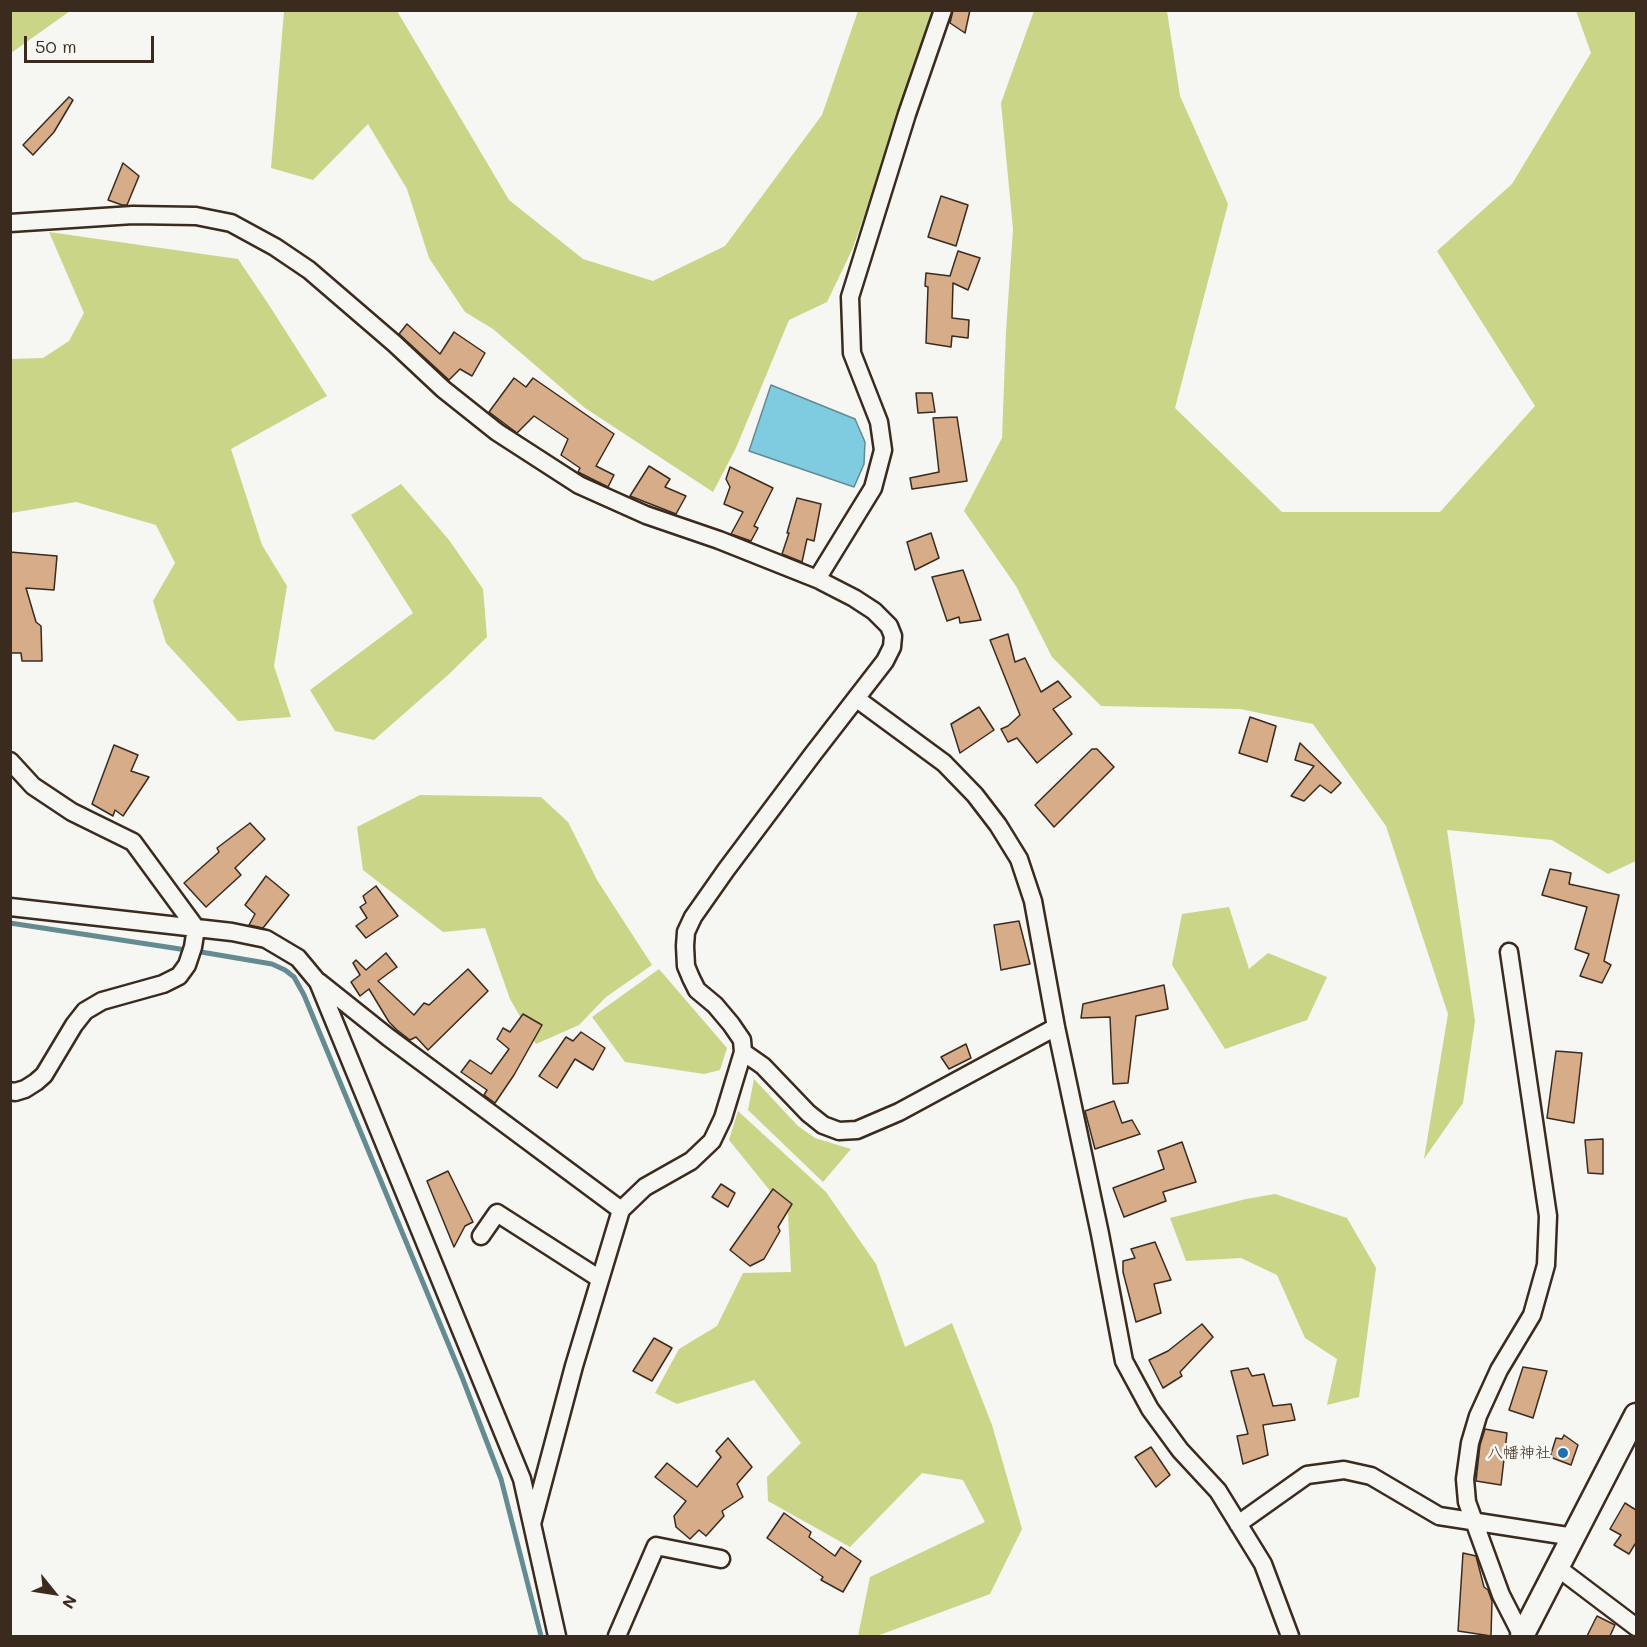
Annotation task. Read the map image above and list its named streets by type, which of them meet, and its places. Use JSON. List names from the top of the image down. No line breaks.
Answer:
{"places":["八幡神社"],"scale_bar":"50 m","north":"bottom right"}
